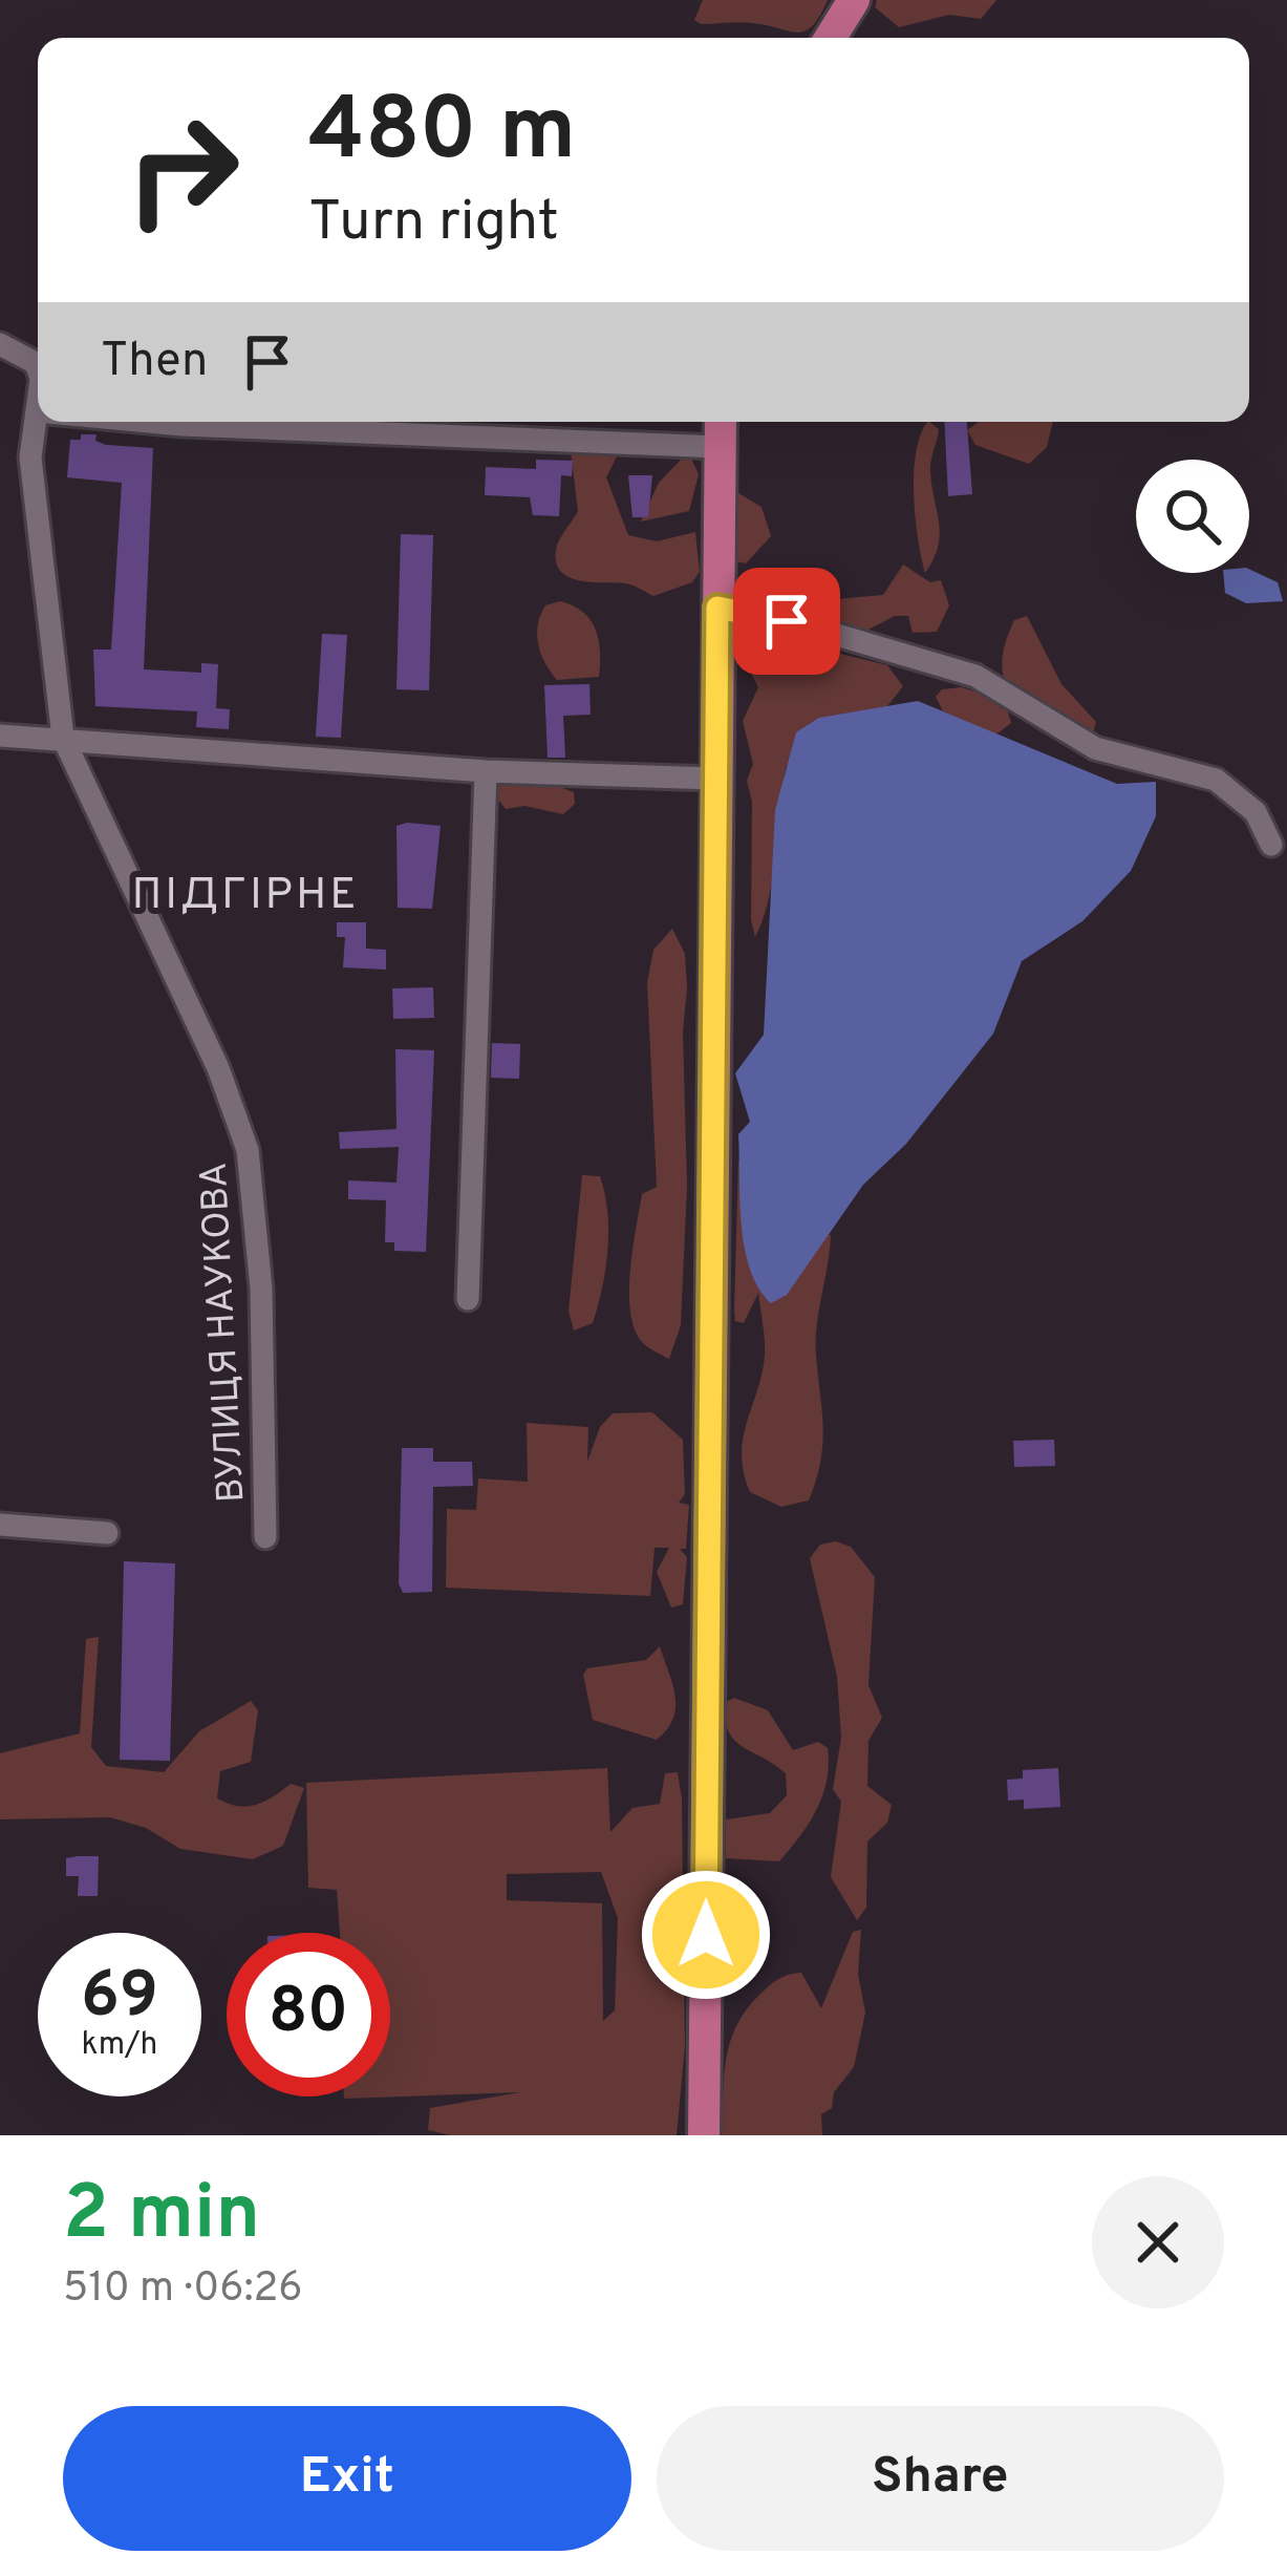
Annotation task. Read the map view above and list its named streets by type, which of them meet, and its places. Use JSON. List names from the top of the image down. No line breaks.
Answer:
{"streets":{"street":["ВУЛИЦЯ НАУКОВА"]},"districts":["ПІДГІРНЕ"],"page":{"turn":["480 m","Turn right"],"then":"Then","speed":"69 km/h","limit":"80","heading":["2 min","510 m · 06:26"],"buttons":["Exit","Share"]}}
